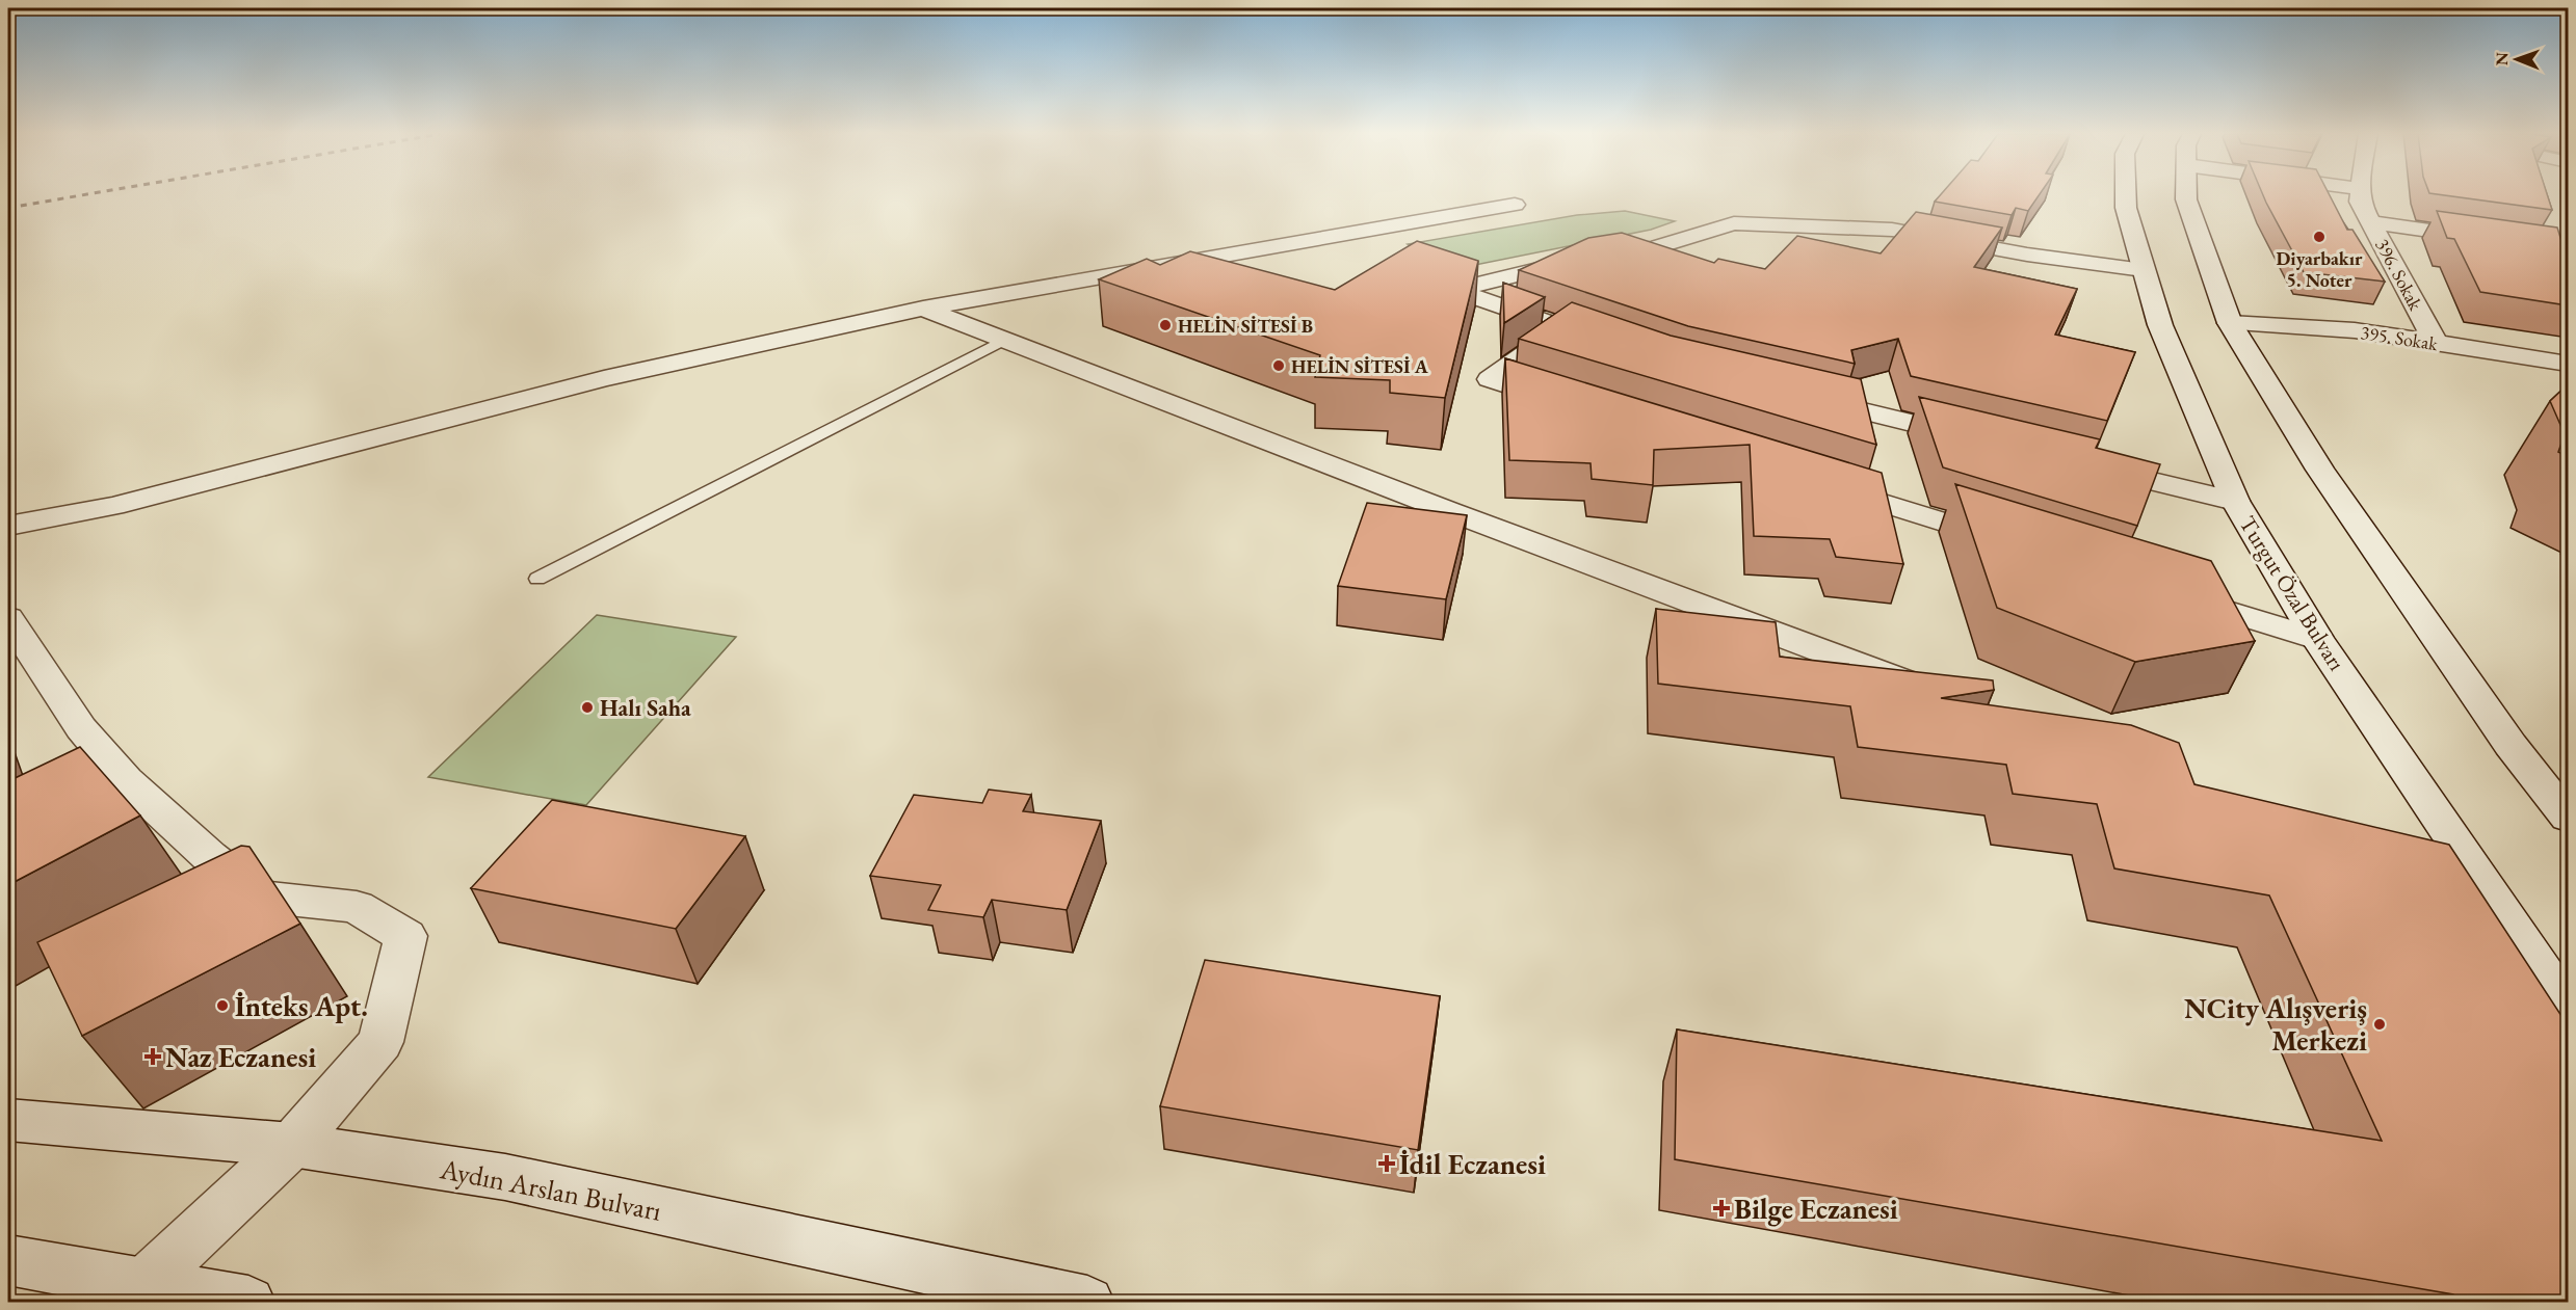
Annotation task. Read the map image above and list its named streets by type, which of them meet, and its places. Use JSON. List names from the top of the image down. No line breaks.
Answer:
{"streets":{"street":["396. Sokak","395. Sokak","Turgut Özal Bulvarı","Aydın Arslan Bulvarı"]},"crossings":[["396. Sokak","395. Sokak"]],"places":{"other":["Diyarbakır 5. Noter","HELİN SİTESİ B","HELİN SİTESİ A","Halı Saha","İnteks Apt.","NCity Alışveriş Merkezi"],"health":["Naz Eczanesi","İdil Eczanesi","Bilge Eczanesi"]},"north":"left"}
